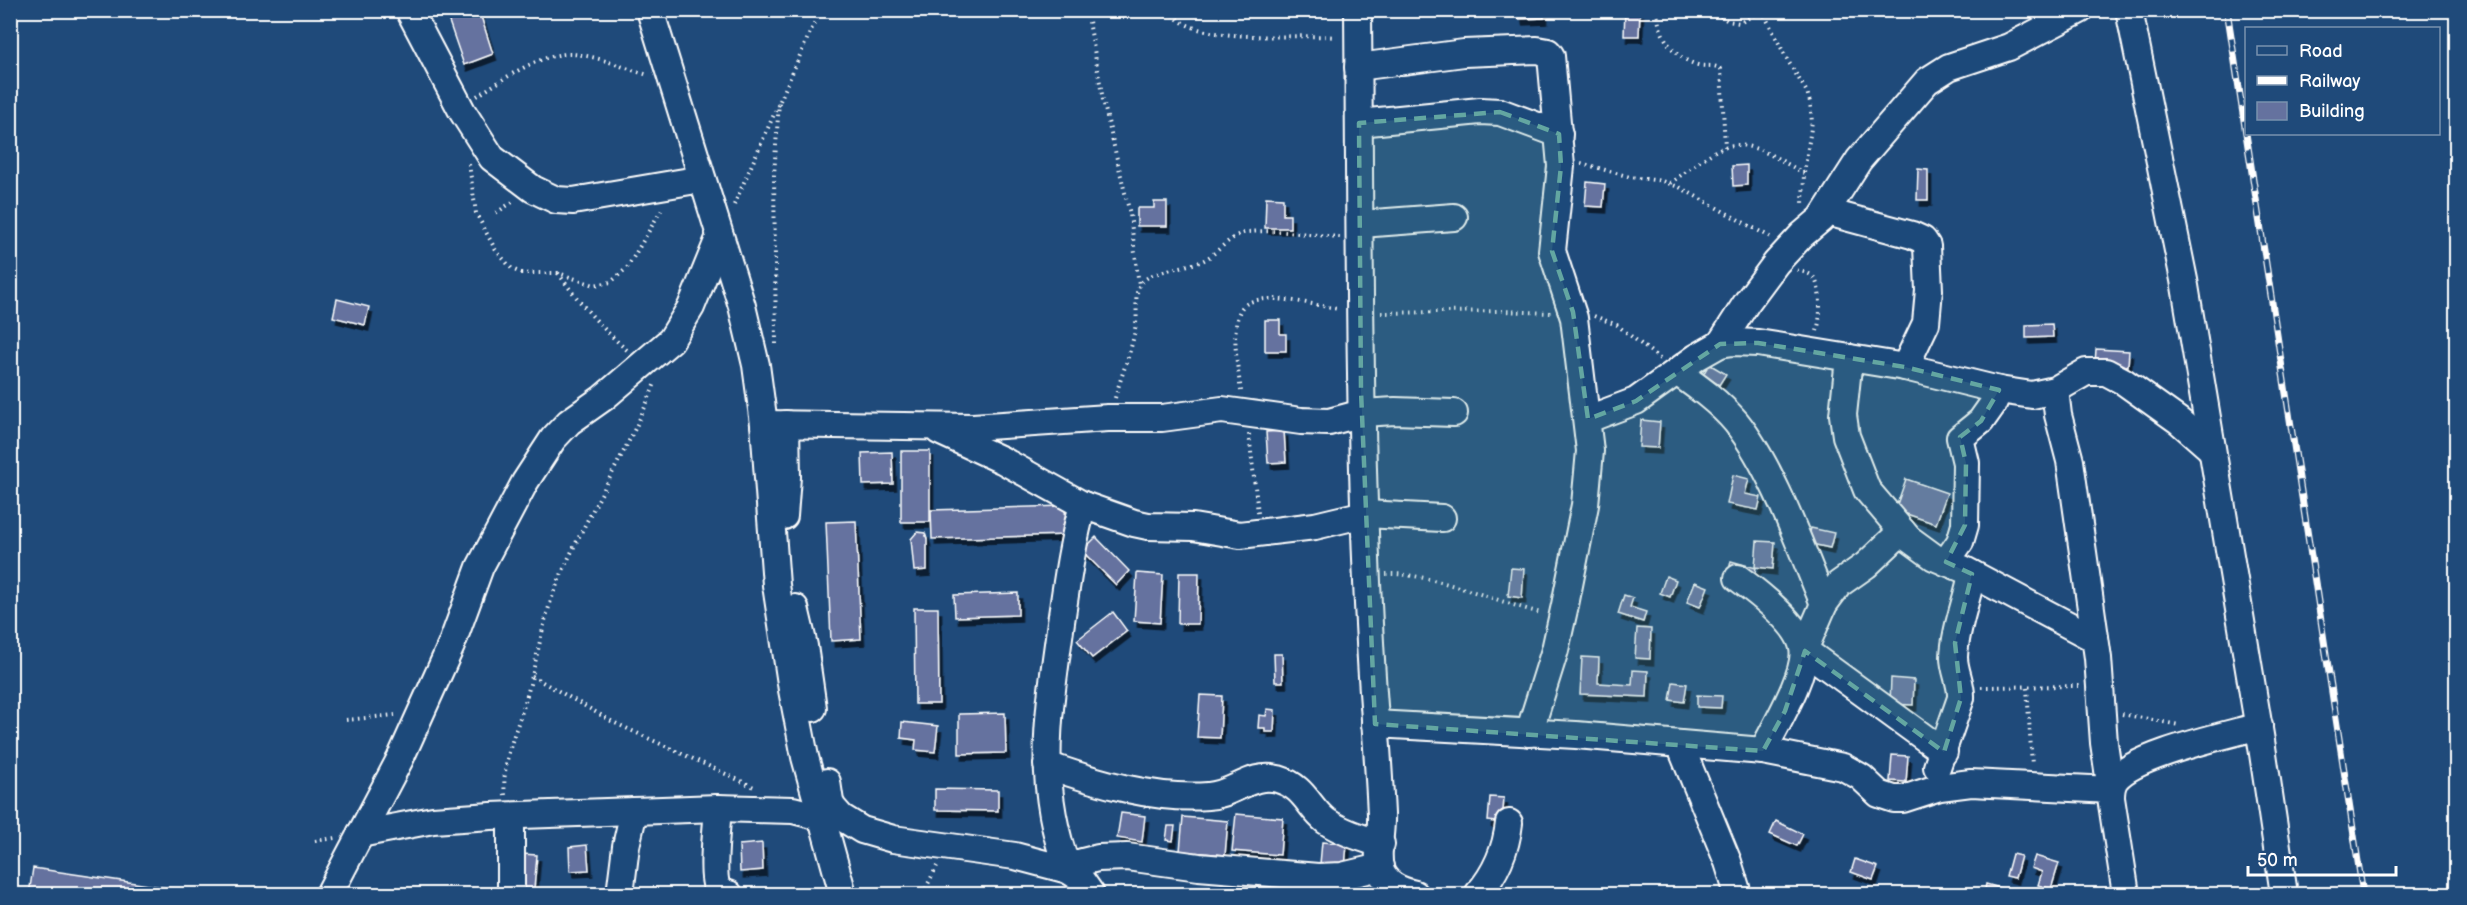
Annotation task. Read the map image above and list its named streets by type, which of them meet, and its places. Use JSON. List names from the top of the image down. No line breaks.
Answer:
{"legend":["Road","Railway","Building"],"scale_bar":"50 m"}
